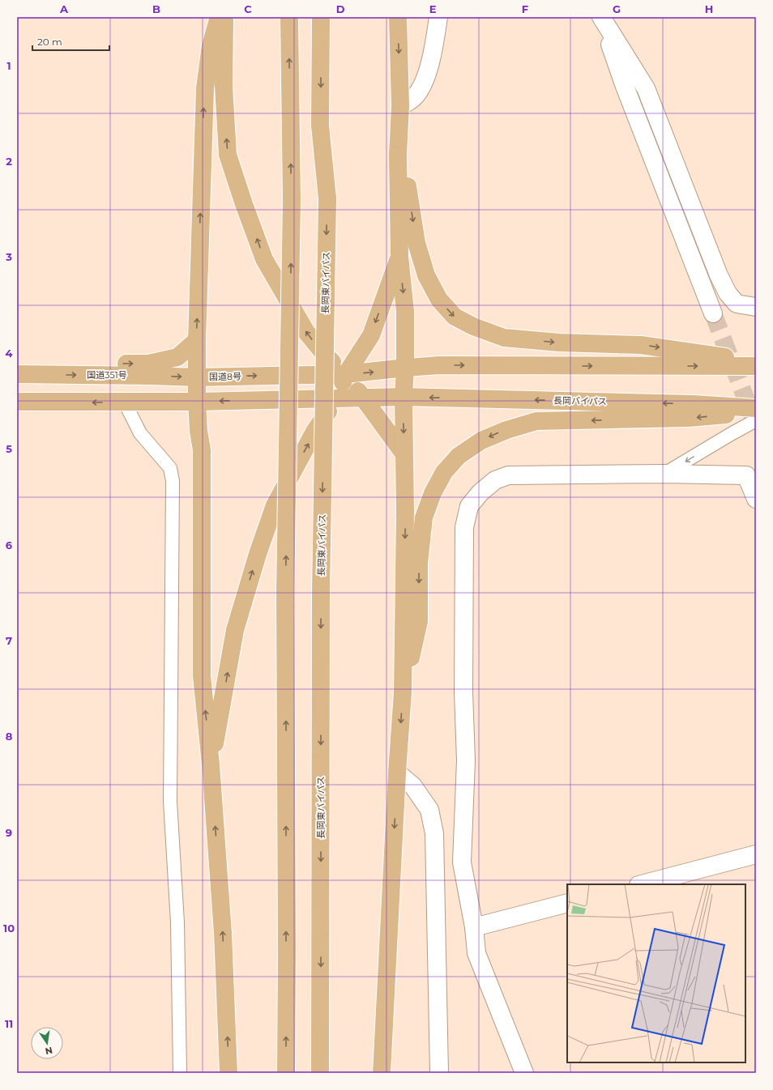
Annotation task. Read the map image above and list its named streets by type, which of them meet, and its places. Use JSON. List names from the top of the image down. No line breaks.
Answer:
{"streets":{"highway":["長岡東バイパス","国道351号","国道8号","長岡バイパス"]},"crossings":[["国道351号","国道8号"]],"scale_bar":"20 m","north":"bottom","grid":{"columns":["A","B","C","D","E","F","G","H"],"rows":["1","2","3","4","5","6","7","8","9","10","11"]}}
